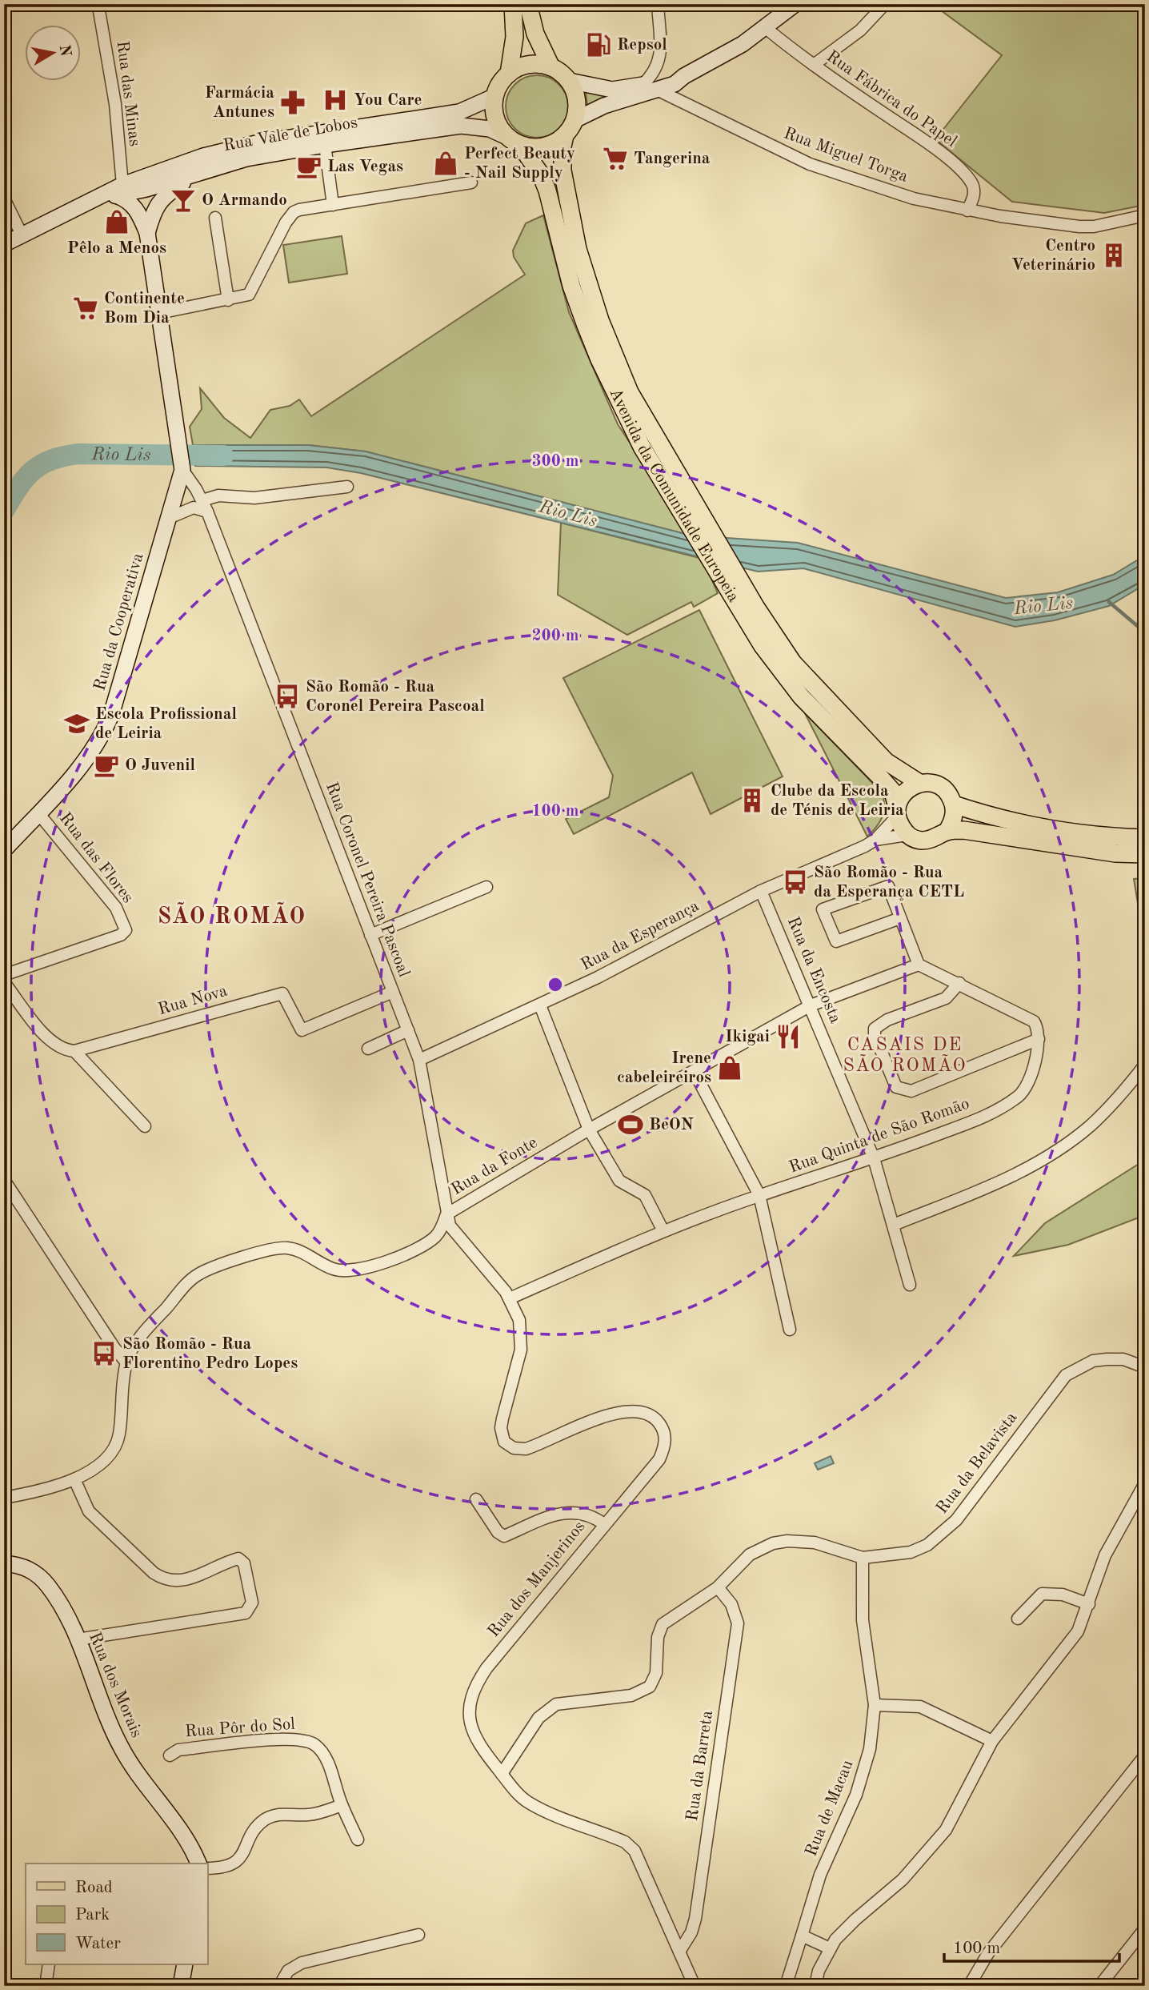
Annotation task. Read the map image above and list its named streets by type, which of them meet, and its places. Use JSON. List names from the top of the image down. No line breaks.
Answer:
{"streets":{"main road":["Rua Vale de Lobos","Avenida da Comunidade Europeia","Rua da Cooperativa","Rua dos Morais"],"street":["Rua das Minas","Rua Fábrica do Papel","Rua Miguel Torga","Rua das Flores","Rua Coronel Pereira Pascoal","Rua da Esperança","Rua da Encosta","Rua Nova","Rua Quinta de São Romão","Rua da Fonte","Rua da Belavista","Rua dos Manjerinos","Rua Pôr do Sol","Rua da Barreta","Rua de Macau"]},"crossings":[["Rua das Minas","Rua Vale de Lobos"],["Rua Fábrica do Papel","Rua Miguel Torga"],["Rua Vale de Lobos","Avenida da Comunidade Europeia"],["Avenida da Comunidade Europeia","Rua da Esperança"],["Rua da Cooperativa","Rua das Flores"],["Rua da Cooperativa","Rua Coronel Pereira Pascoal"],["Rua Coronel Pereira Pascoal","Rua da Esperança"],["Rua Coronel Pereira Pascoal","Rua Nova"],["Rua Coronel Pereira Pascoal","Rua Quinta de São Romão"],["Rua Coronel Pereira Pascoal","Rua da Fonte"],["Rua Coronel Pereira Pascoal","Rua dos Manjerinos"],["Rua da Esperança","Rua da Encosta"],["Rua da Encosta","Rua Quinta de São Romão"],["Rua da Encosta","Rua da Fonte"],["Rua Quinta de São Romão","Rua dos Manjerinos"],["Rua da Belavista","Rua dos Manjerinos"],["Rua da Belavista","Rua da Barreta"],["Rua da Belavista","Rua de Macau"],["Rua dos Manjerinos","Rua da Barreta"]],"districts":["SÃO ROMÃO","CASAIS DE SÃO ROMÃO"],"water":["Rio Lis"],"places":{"fuel station":["Repsol"],"hospital":["You Care"],"pharmacy":["Farmácia Antunes"],"supermarket":["Tangerina","Continente Bom Dia"],"shop":["Perfect Beauty - Nail Supply","Pêlo a Menos","Irene cabeleireiros"],"cafe":["Las Vegas","O Juvenil"],"bar":["O Armando"],"building":["Centro Veterinário","Clube da Escola de Ténis de Leiria"],"bus stop":["São Romão - Rua Coronel Pereira Pascoal","São Romão - Rua da Esperança CETL","São Romão - Rua Florentino Pedro Lopes"],"school or university":["Escola Profissional de Leiria"],"restaurant":["Ikigai"],"sports":["BeON"]},"legend":["Road","Park","Water"],"scale_bar":"100 m","north":"right","rings":["300 m","200 m","100 m"]}
